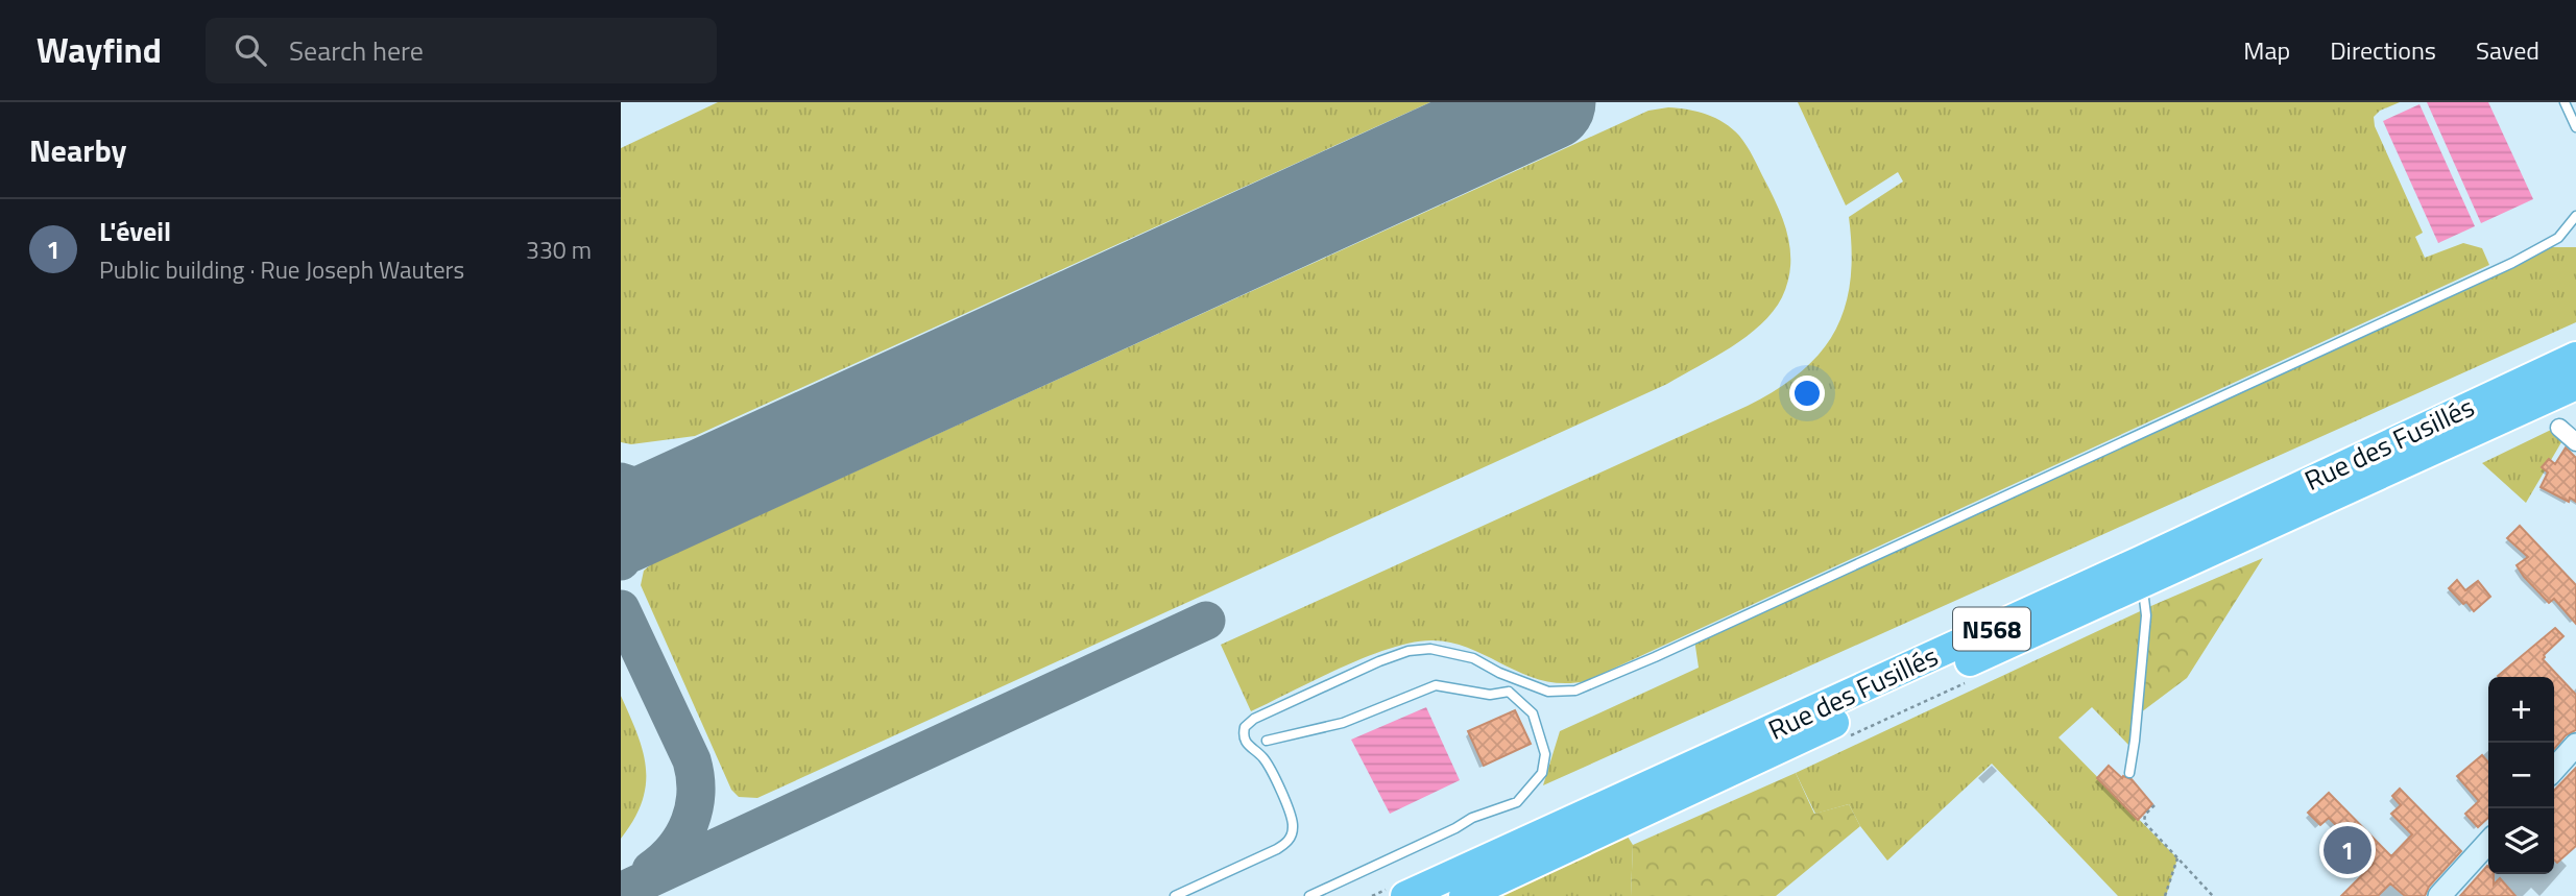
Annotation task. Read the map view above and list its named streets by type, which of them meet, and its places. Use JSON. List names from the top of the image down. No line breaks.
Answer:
{"streets":{"highway":["Rue des Fusillés","N568"]},"page":{"header":"Wayfind","search":"Search here","nav":["Map","Directions","Saved"],"heading":"Nearby","list":[{"mark":"1","name":"L'éveil","note":"Public building · Rue Joseph Wauters","value":"330 m"}],"map_buttons":["+","−"],"pins":"1"}}
